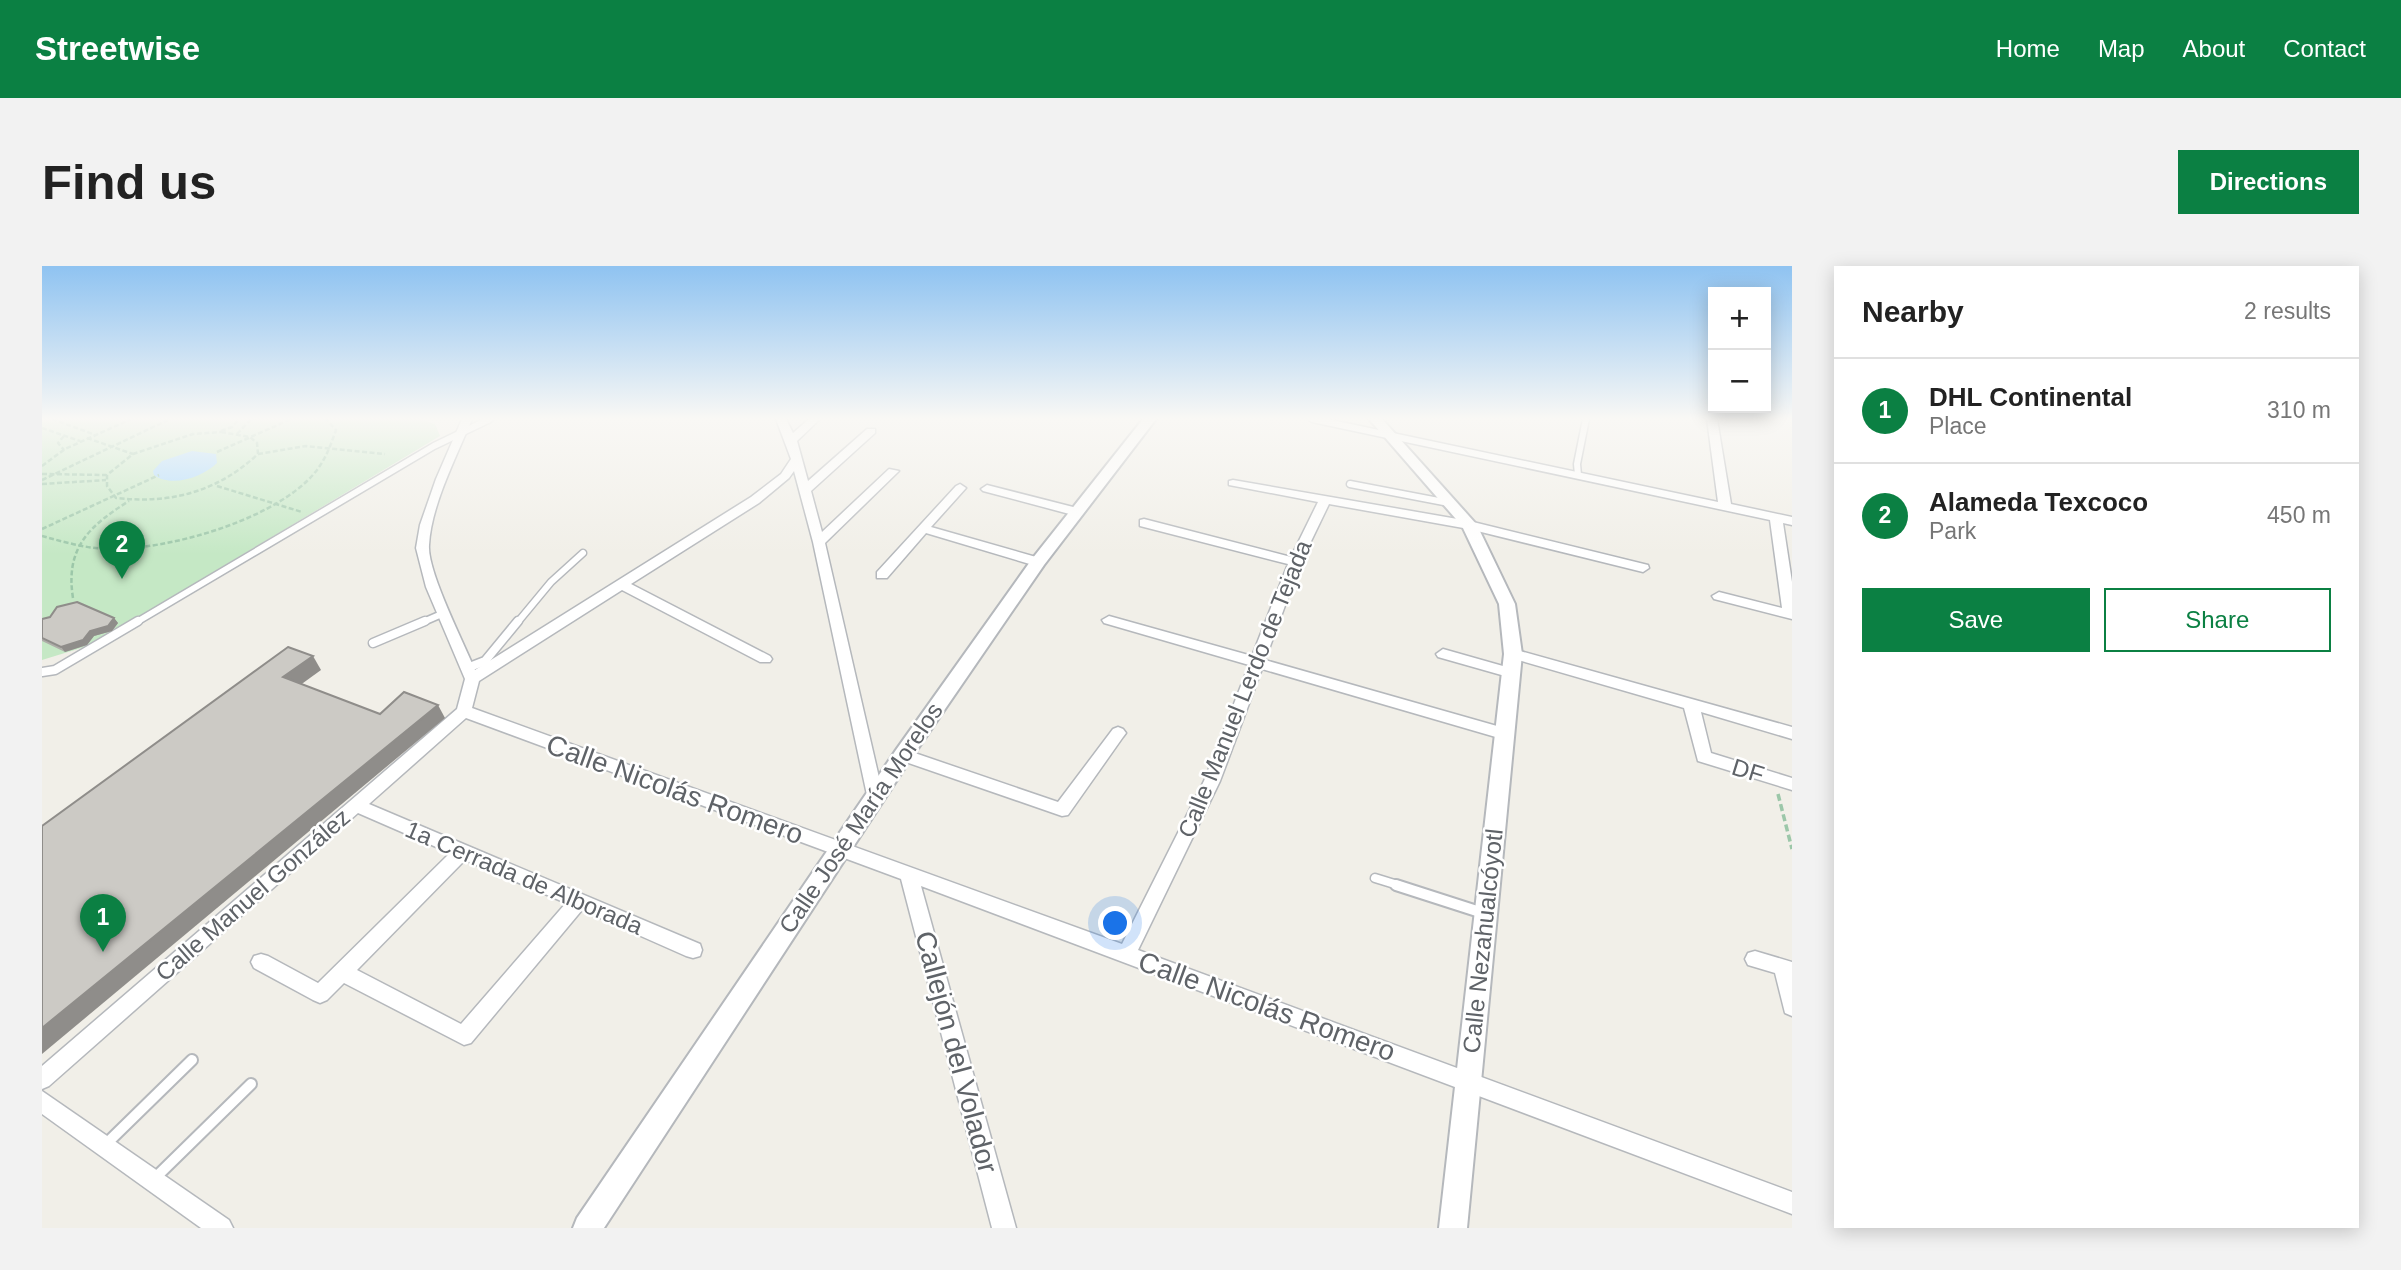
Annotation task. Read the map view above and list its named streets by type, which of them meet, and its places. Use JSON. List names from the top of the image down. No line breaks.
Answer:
{"streets":{"street":["Calle Manuel Lerdo de Tejada","DF","Calle Nicolás Romero","Calle José María Morelos","1a Cerrada de Alborada","Calle Manuel González","Calle Nezahualcóyotl","Callejón del Volador"]},"crossings":[["Calle Manuel Lerdo de Tejada","Calle Nicolás Romero"],["Calle Nicolás Romero","Calle José María Morelos"],["Calle Nicolás Romero","Calle Manuel González"],["Calle Nicolás Romero","Calle Nezahualcóyotl"],["Calle Nicolás Romero","Callejón del Volador"],["1a Cerrada de Alborada","Calle Manuel González"]],"page":{"header":"Streetwise","nav":["Home","Map","About","Contact"],"buttons":["Directions",["Save","Share"]],"title":"Find us","heading":["Nearby","2 results"],"map_buttons":["+","−"],"list":[{"mark":"1","name":"DHL Continental","note":"Place","value":"310 m"},{"mark":"2","name":"Alameda Texcoco","note":"Park","value":"450 m"}],"pins":["2","1"]}}
